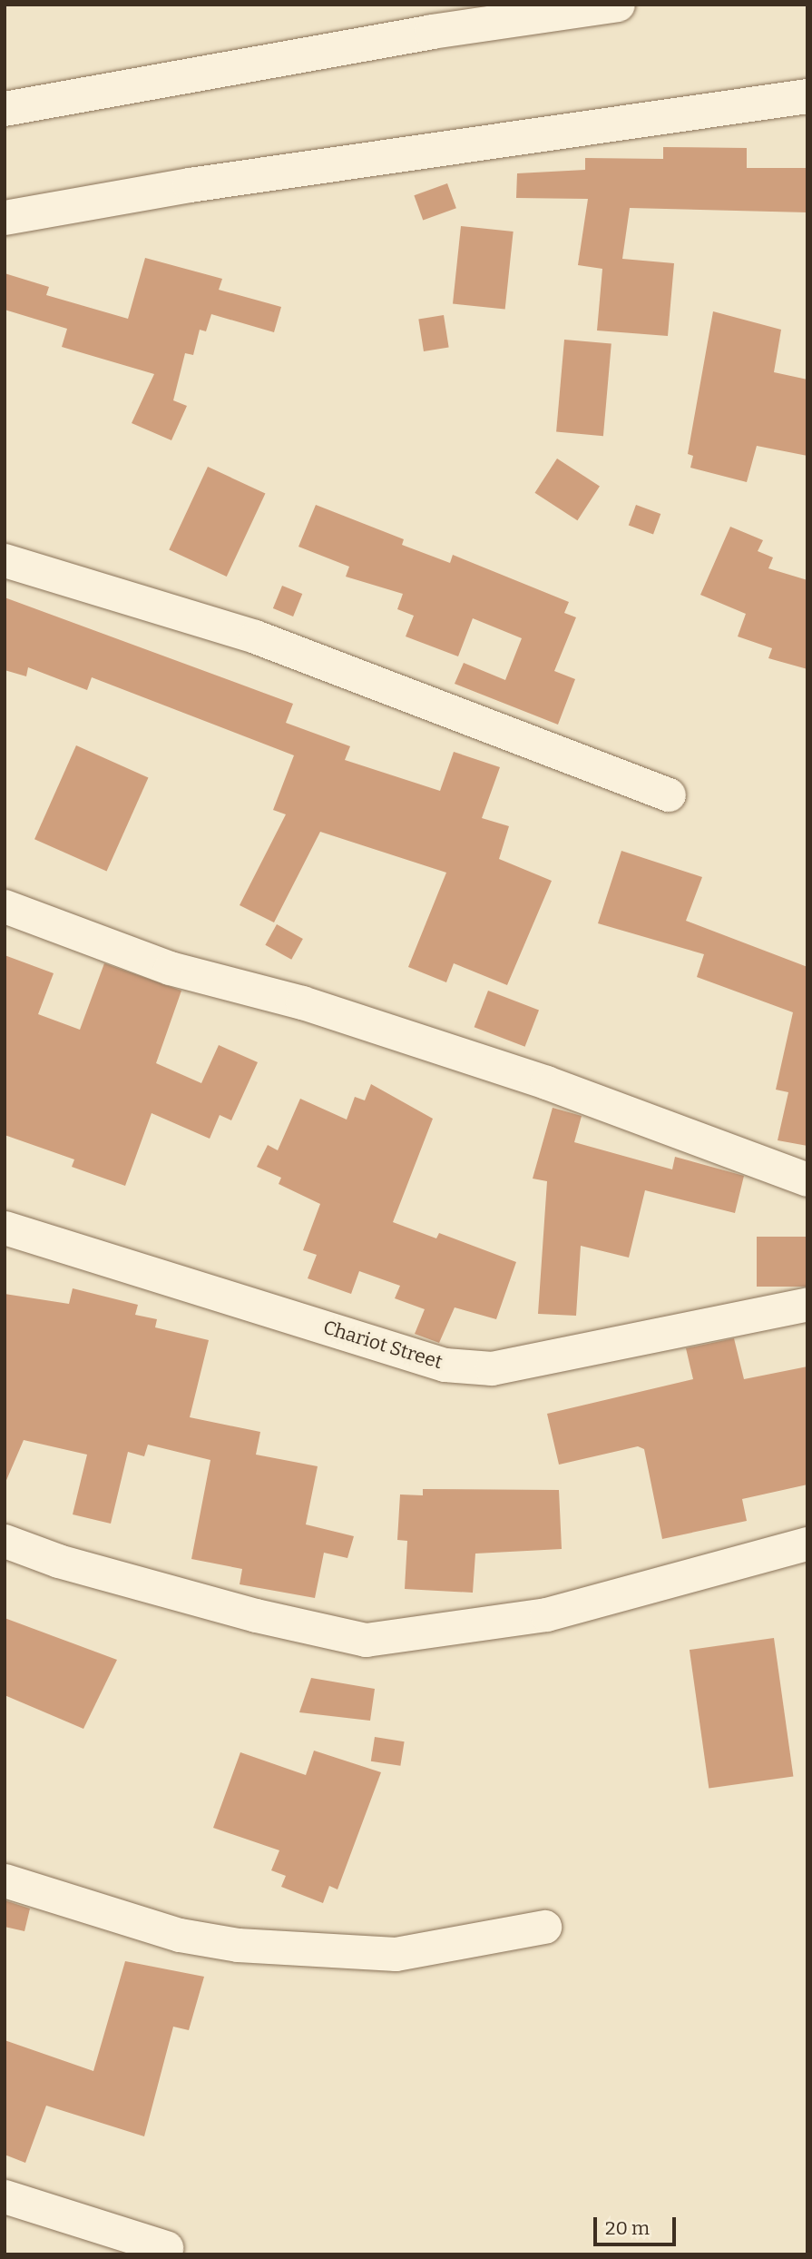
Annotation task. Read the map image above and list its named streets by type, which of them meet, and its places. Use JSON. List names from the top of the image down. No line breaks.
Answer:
{"streets":{"street":["Chariot Street"]},"scale_bar":"20 m"}
